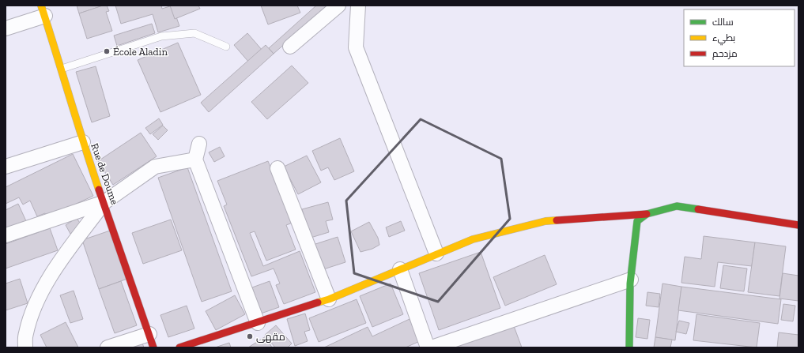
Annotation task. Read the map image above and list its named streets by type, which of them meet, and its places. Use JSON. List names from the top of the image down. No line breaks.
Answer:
{"streets":{"street":["Rue de Doume"]},"places":["École Aladin","مقهى"],"legend":["سالك","بطيء","مزدحم"]}
